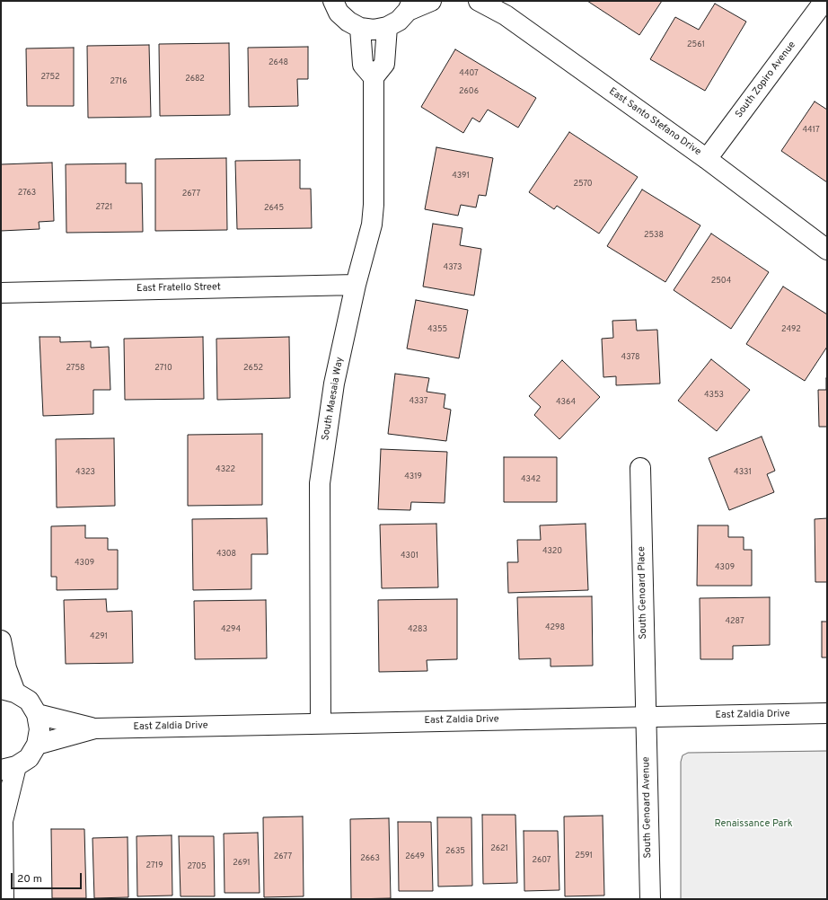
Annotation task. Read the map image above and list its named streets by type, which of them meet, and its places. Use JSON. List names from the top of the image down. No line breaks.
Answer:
{"streets":{"street":["South Zopiro Avenue","East Santo Stefano Drive","East Fratello Street","South Maesaia Way","South Genoard Place","East Zaldia Drive","South Genoard Avenue"]},"crossings":[["South Zopiro Avenue","East Santo Stefano Drive"],["East Fratello Street","South Maesaia Way"],["South Maesaia Way","East Zaldia Drive"],["South Genoard Place","East Zaldia Drive"],["South Genoard Place","South Genoard Avenue"],["East Zaldia Drive","South Genoard Avenue"]],"parks":["Renaissance Park"],"house_numbers":["2561","2648","4407","2752","2682","2716","2606","4417","4391","2570","2763","2677","2721","2645","2538","4373","2504","4355","2492","4378","2758","2710","2652","4353","4337","4364","4322","4323","4331","4319","4342","4320","4308","4301","4309","4309","4287","4298","4294","4283","4291","2621","2635","2591","2677","2649","2663","2607","2691","2719","2705"],"scale_bar":"20 m"}
